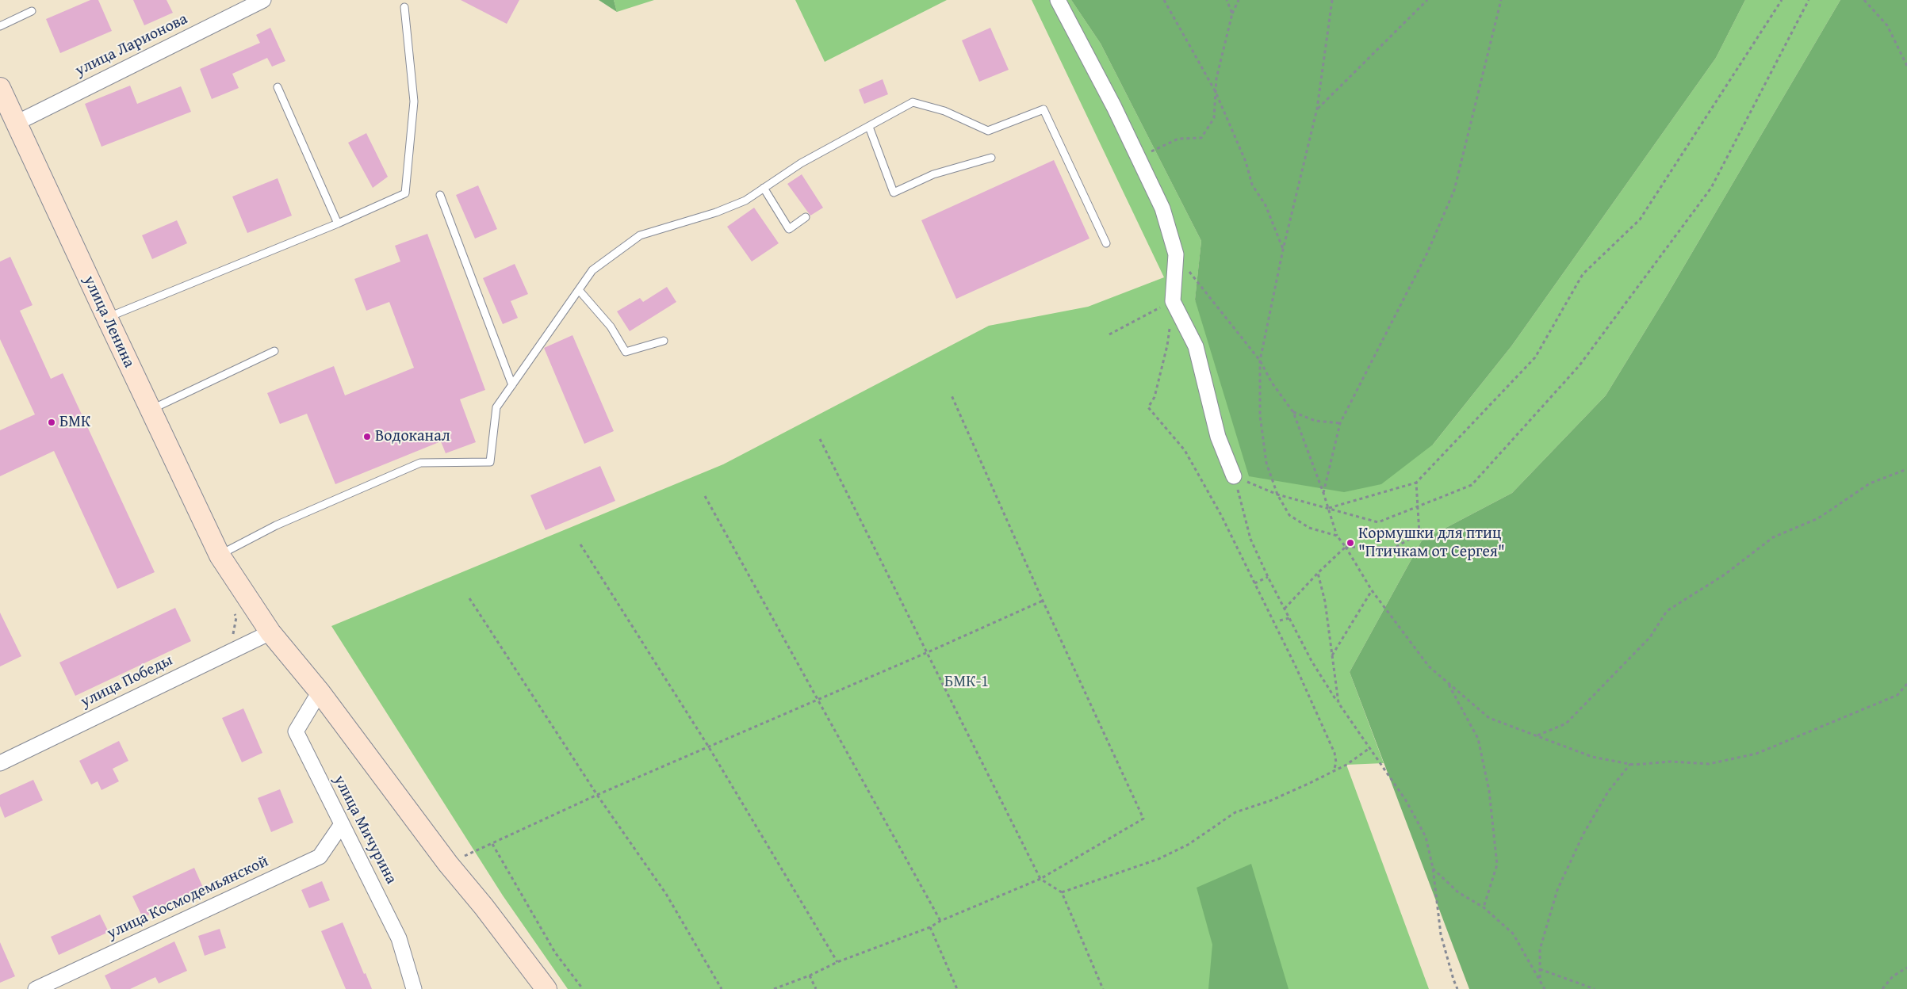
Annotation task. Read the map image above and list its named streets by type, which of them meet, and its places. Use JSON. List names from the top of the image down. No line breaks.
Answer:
{"streets":{"main road":["улица Ленина"],"street":["улица Ларионова","улица Победы","улица Мичурина","улица Космодемьянской"]},"crossings":[["улица Ларионова","улица Ленина"],["улица Ленина","улица Победы"],["улица Ленина","улица Мичурина"],["улица Мичурина","улица Космодемьянской"]],"parks":["БМК-1"],"places":["БМК","Водоканал","Кормушки для птиц \"Птичкам от Сергея\""]}
